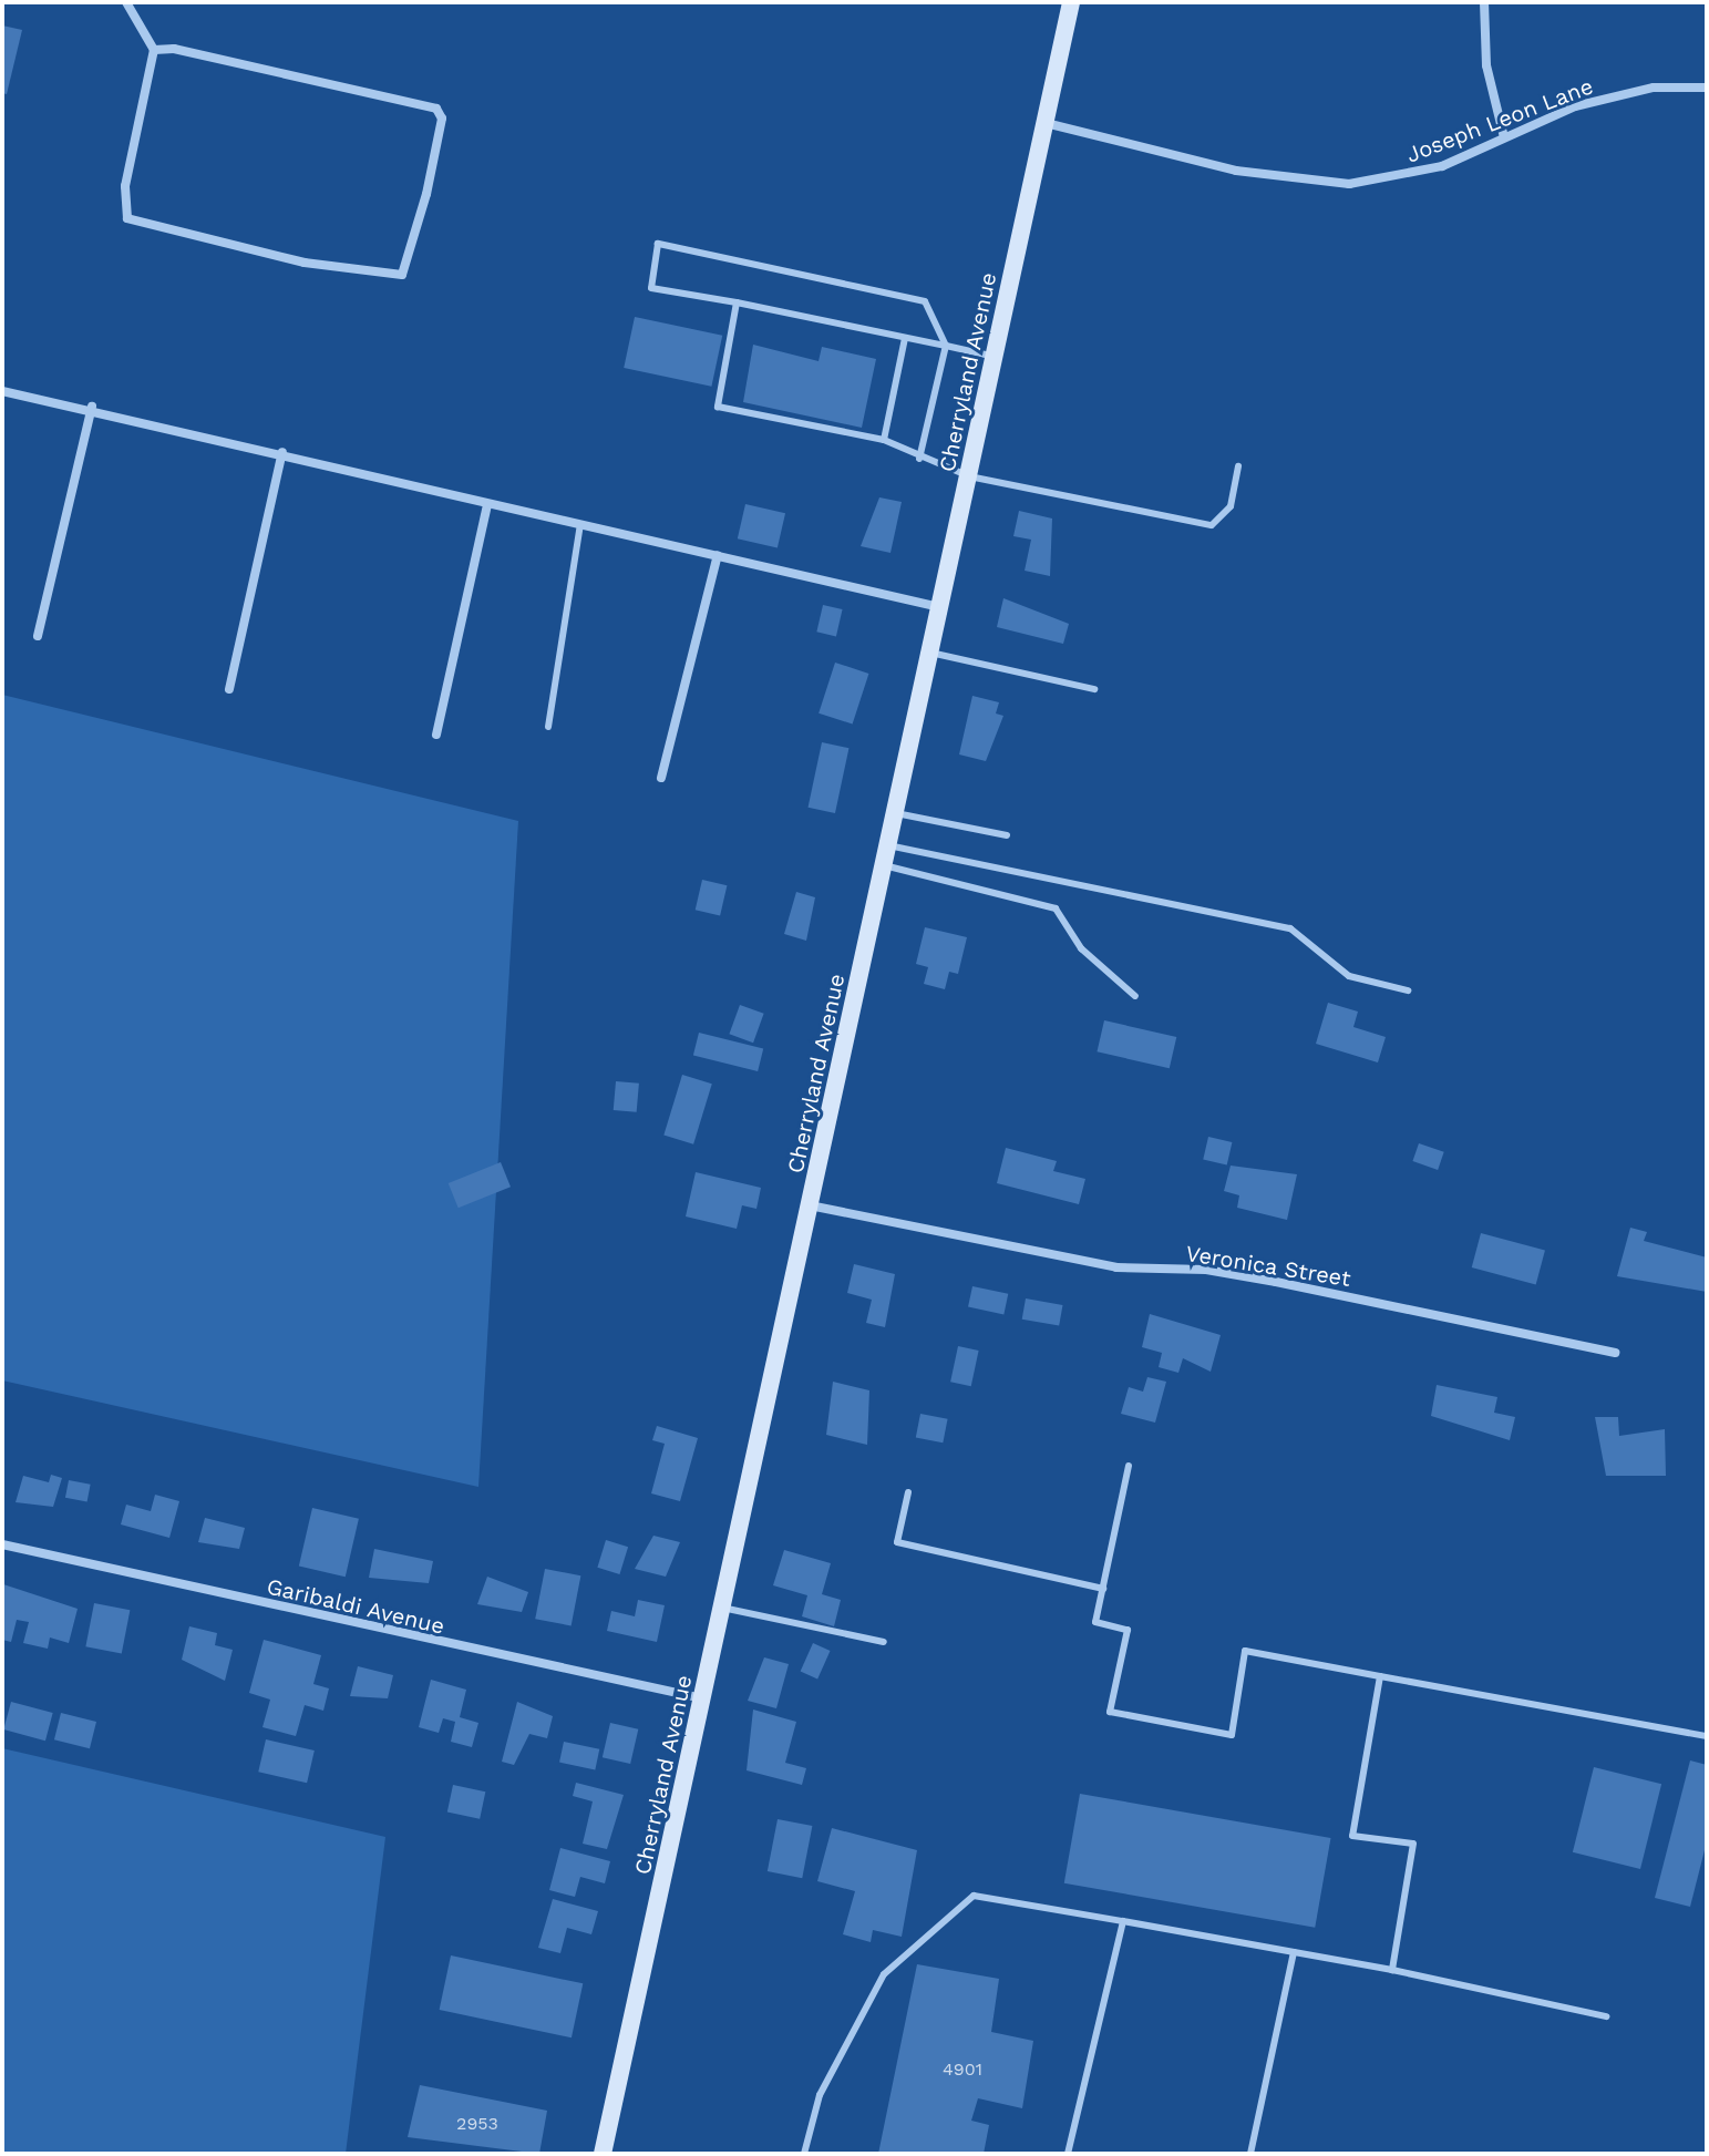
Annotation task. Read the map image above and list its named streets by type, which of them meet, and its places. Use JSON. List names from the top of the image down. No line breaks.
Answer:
{"streets":{"street":["Joseph Leon Lane","Cherryland Avenue","Veronica Street","Garibaldi Avenue"]},"crossings":[["Joseph Leon Lane","Cherryland Avenue"],["Cherryland Avenue","Veronica Street"],["Cherryland Avenue","Garibaldi Avenue"]],"house_numbers":["4901","2953"]}
